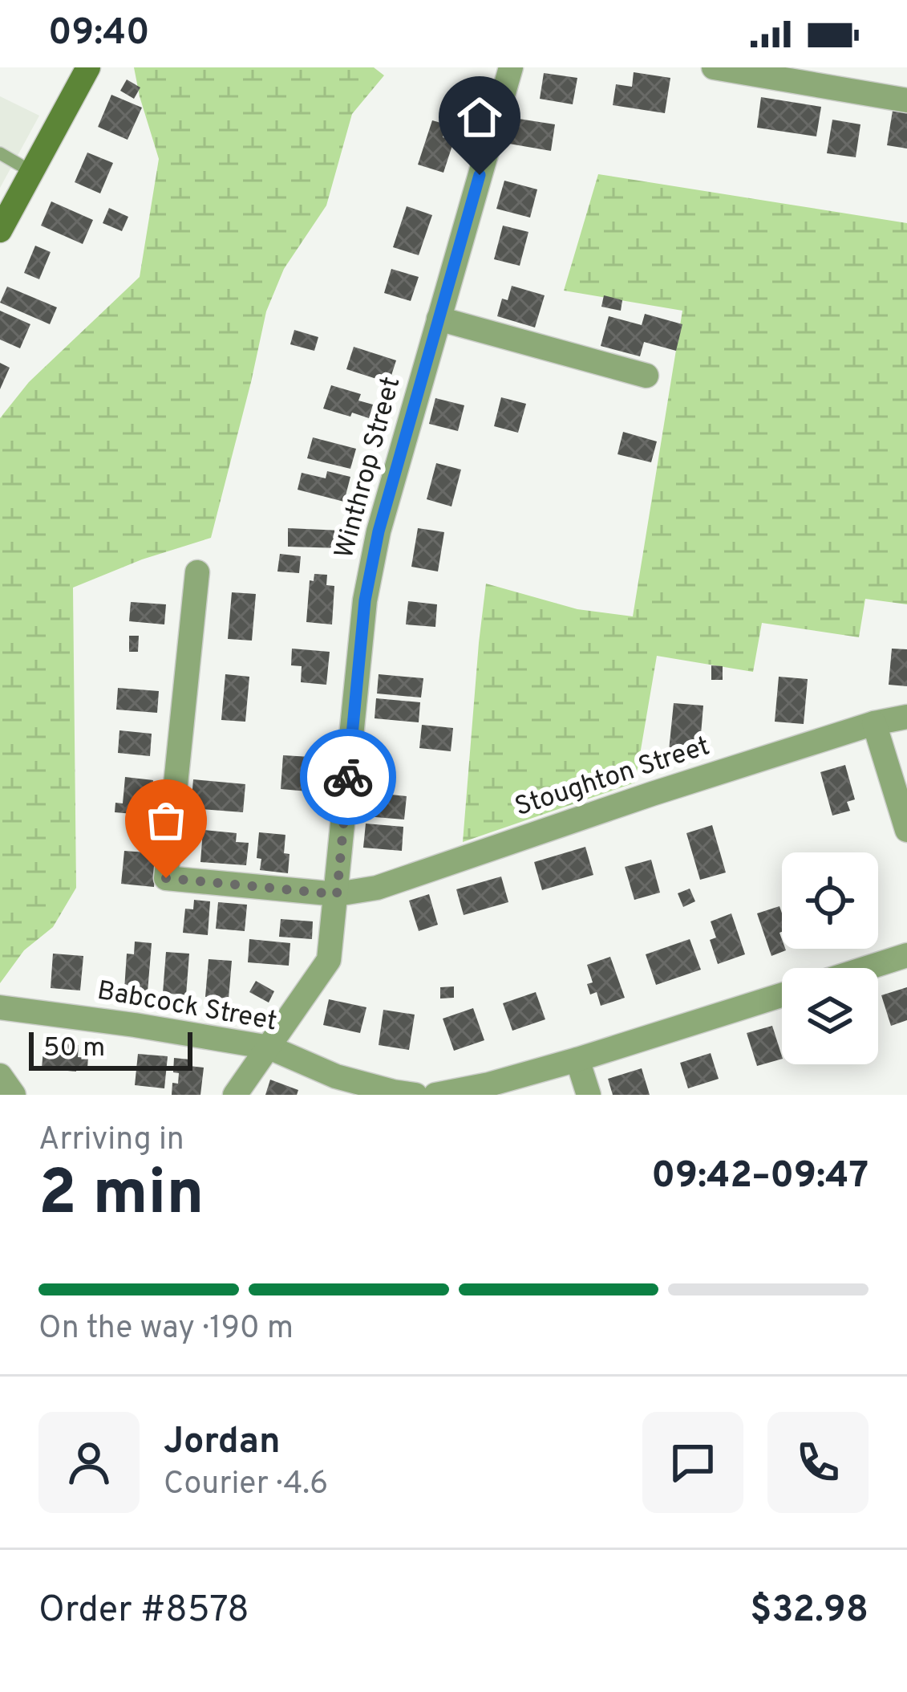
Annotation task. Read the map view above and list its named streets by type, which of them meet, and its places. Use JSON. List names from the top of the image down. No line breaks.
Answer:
{"streets":{"street":["Winthrop Street","Stoughton Street","Babcock Street"]},"crossings":[["Winthrop Street","Stoughton Street"],["Winthrop Street","Babcock Street"]],"scale_bar":"50 m","page":{"status":"09:40","scale":"50 m","heading":["2 min","Arriving in","09:42–09:47"],"panel":["Jordan","Courier · 4.6","Order #8578","$32.98"],"bar":"On the way · 190 m"}}
